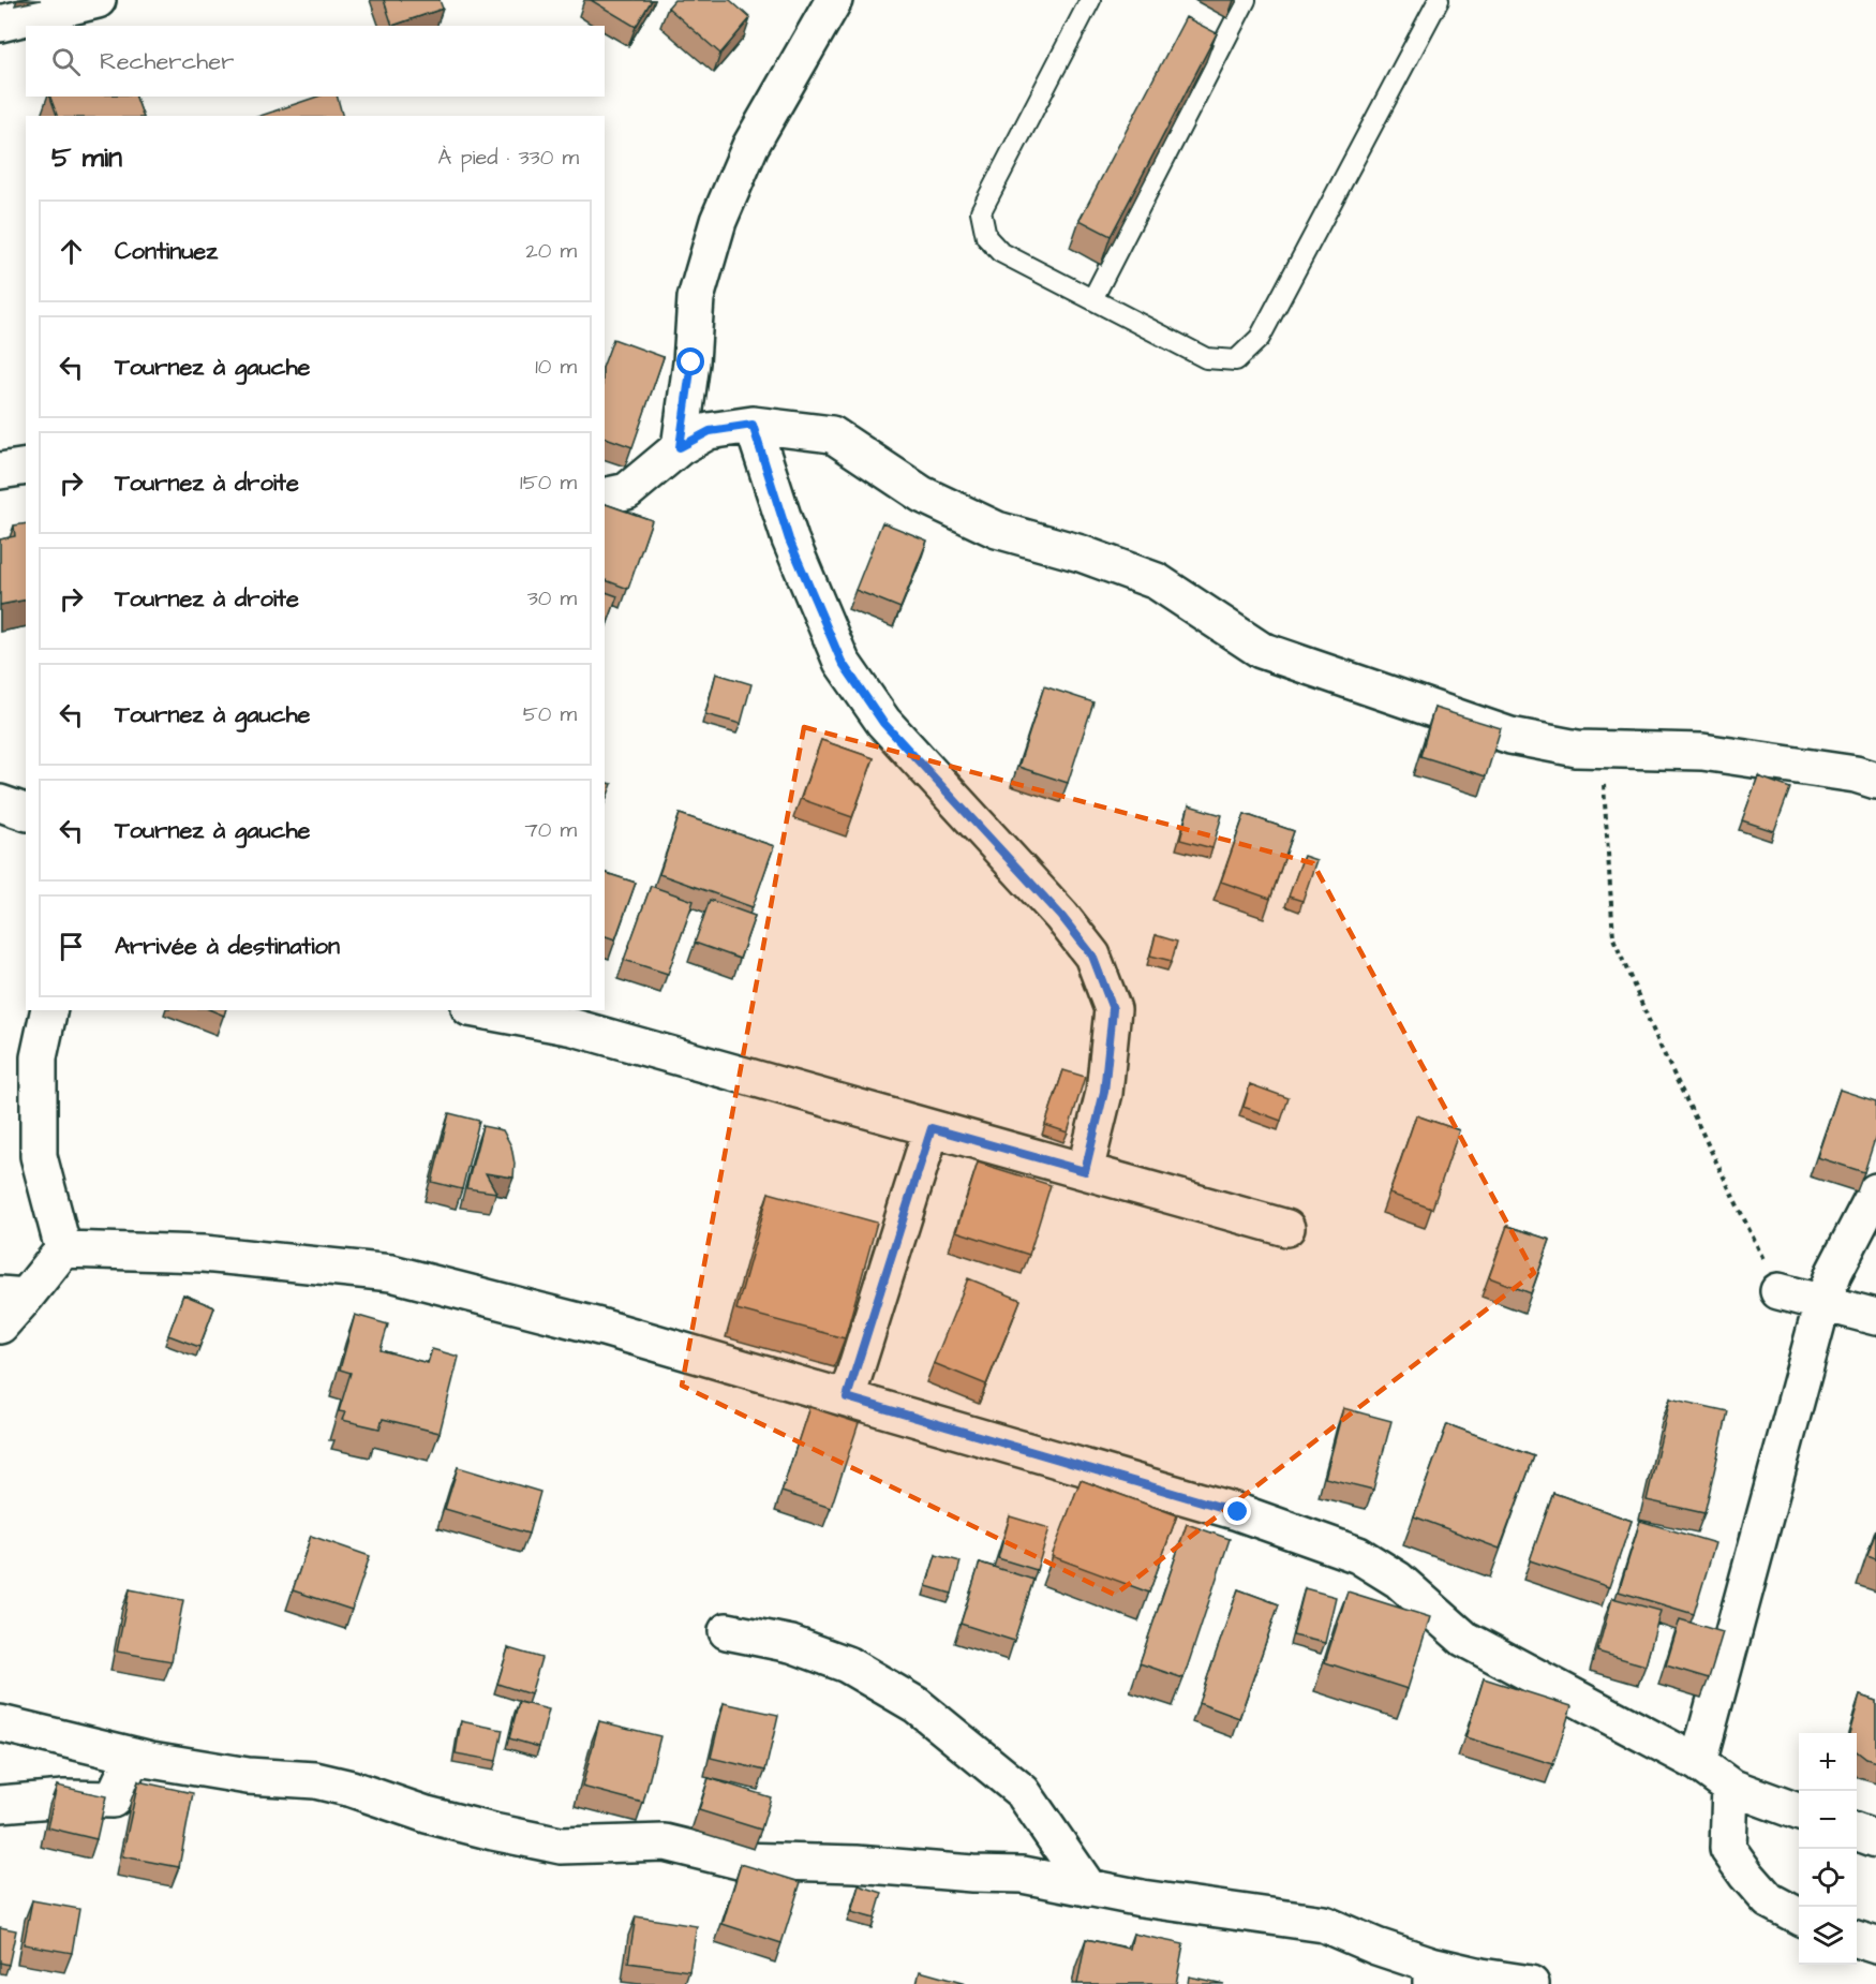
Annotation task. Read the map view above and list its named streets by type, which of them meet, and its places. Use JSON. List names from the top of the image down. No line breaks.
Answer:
{"page":{"search":"Rechercher","heading":["5 min","À pied · 330 m"],"list":[["Continuez","20 m"],["Tournez à gauche","10 m"],["Tournez à droite","150 m"],["Tournez à droite","30 m"],["Tournez à gauche","50 m"],["Tournez à gauche","70 m"],"Arrivée à destination"],"map_buttons":["+","−"]}}
